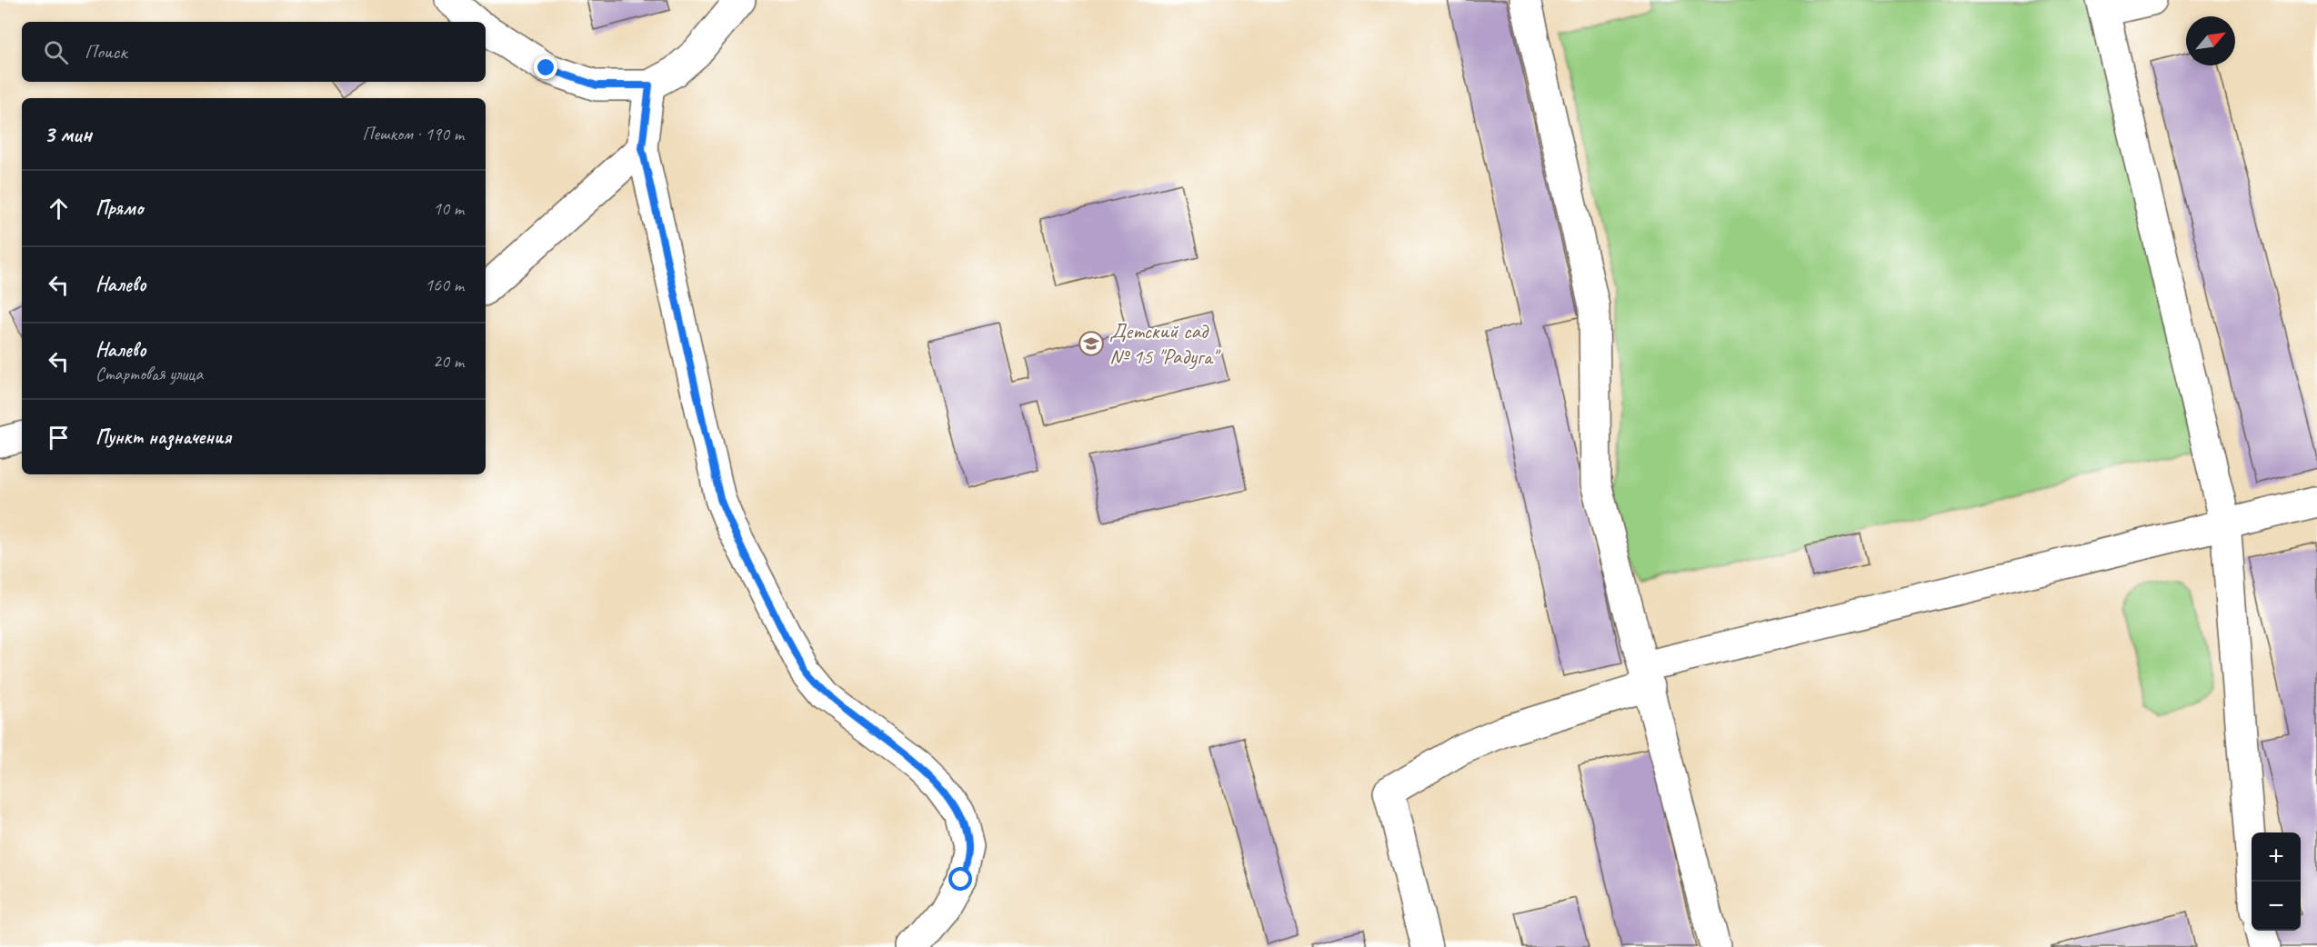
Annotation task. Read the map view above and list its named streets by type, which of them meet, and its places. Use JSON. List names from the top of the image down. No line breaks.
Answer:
{"places":{"school or university":["Детский сад № 15 \"Радуга\""]},"north":"top right","page":{"search":"Поиск","heading":["3 мин","Пешком · 190 m"],"list":[["Прямо","10 m"],["Налево","160 m"],["Налево","Стартовая улица","20 m"],"Пункт назначения"],"map_buttons":["+","−"]}}
